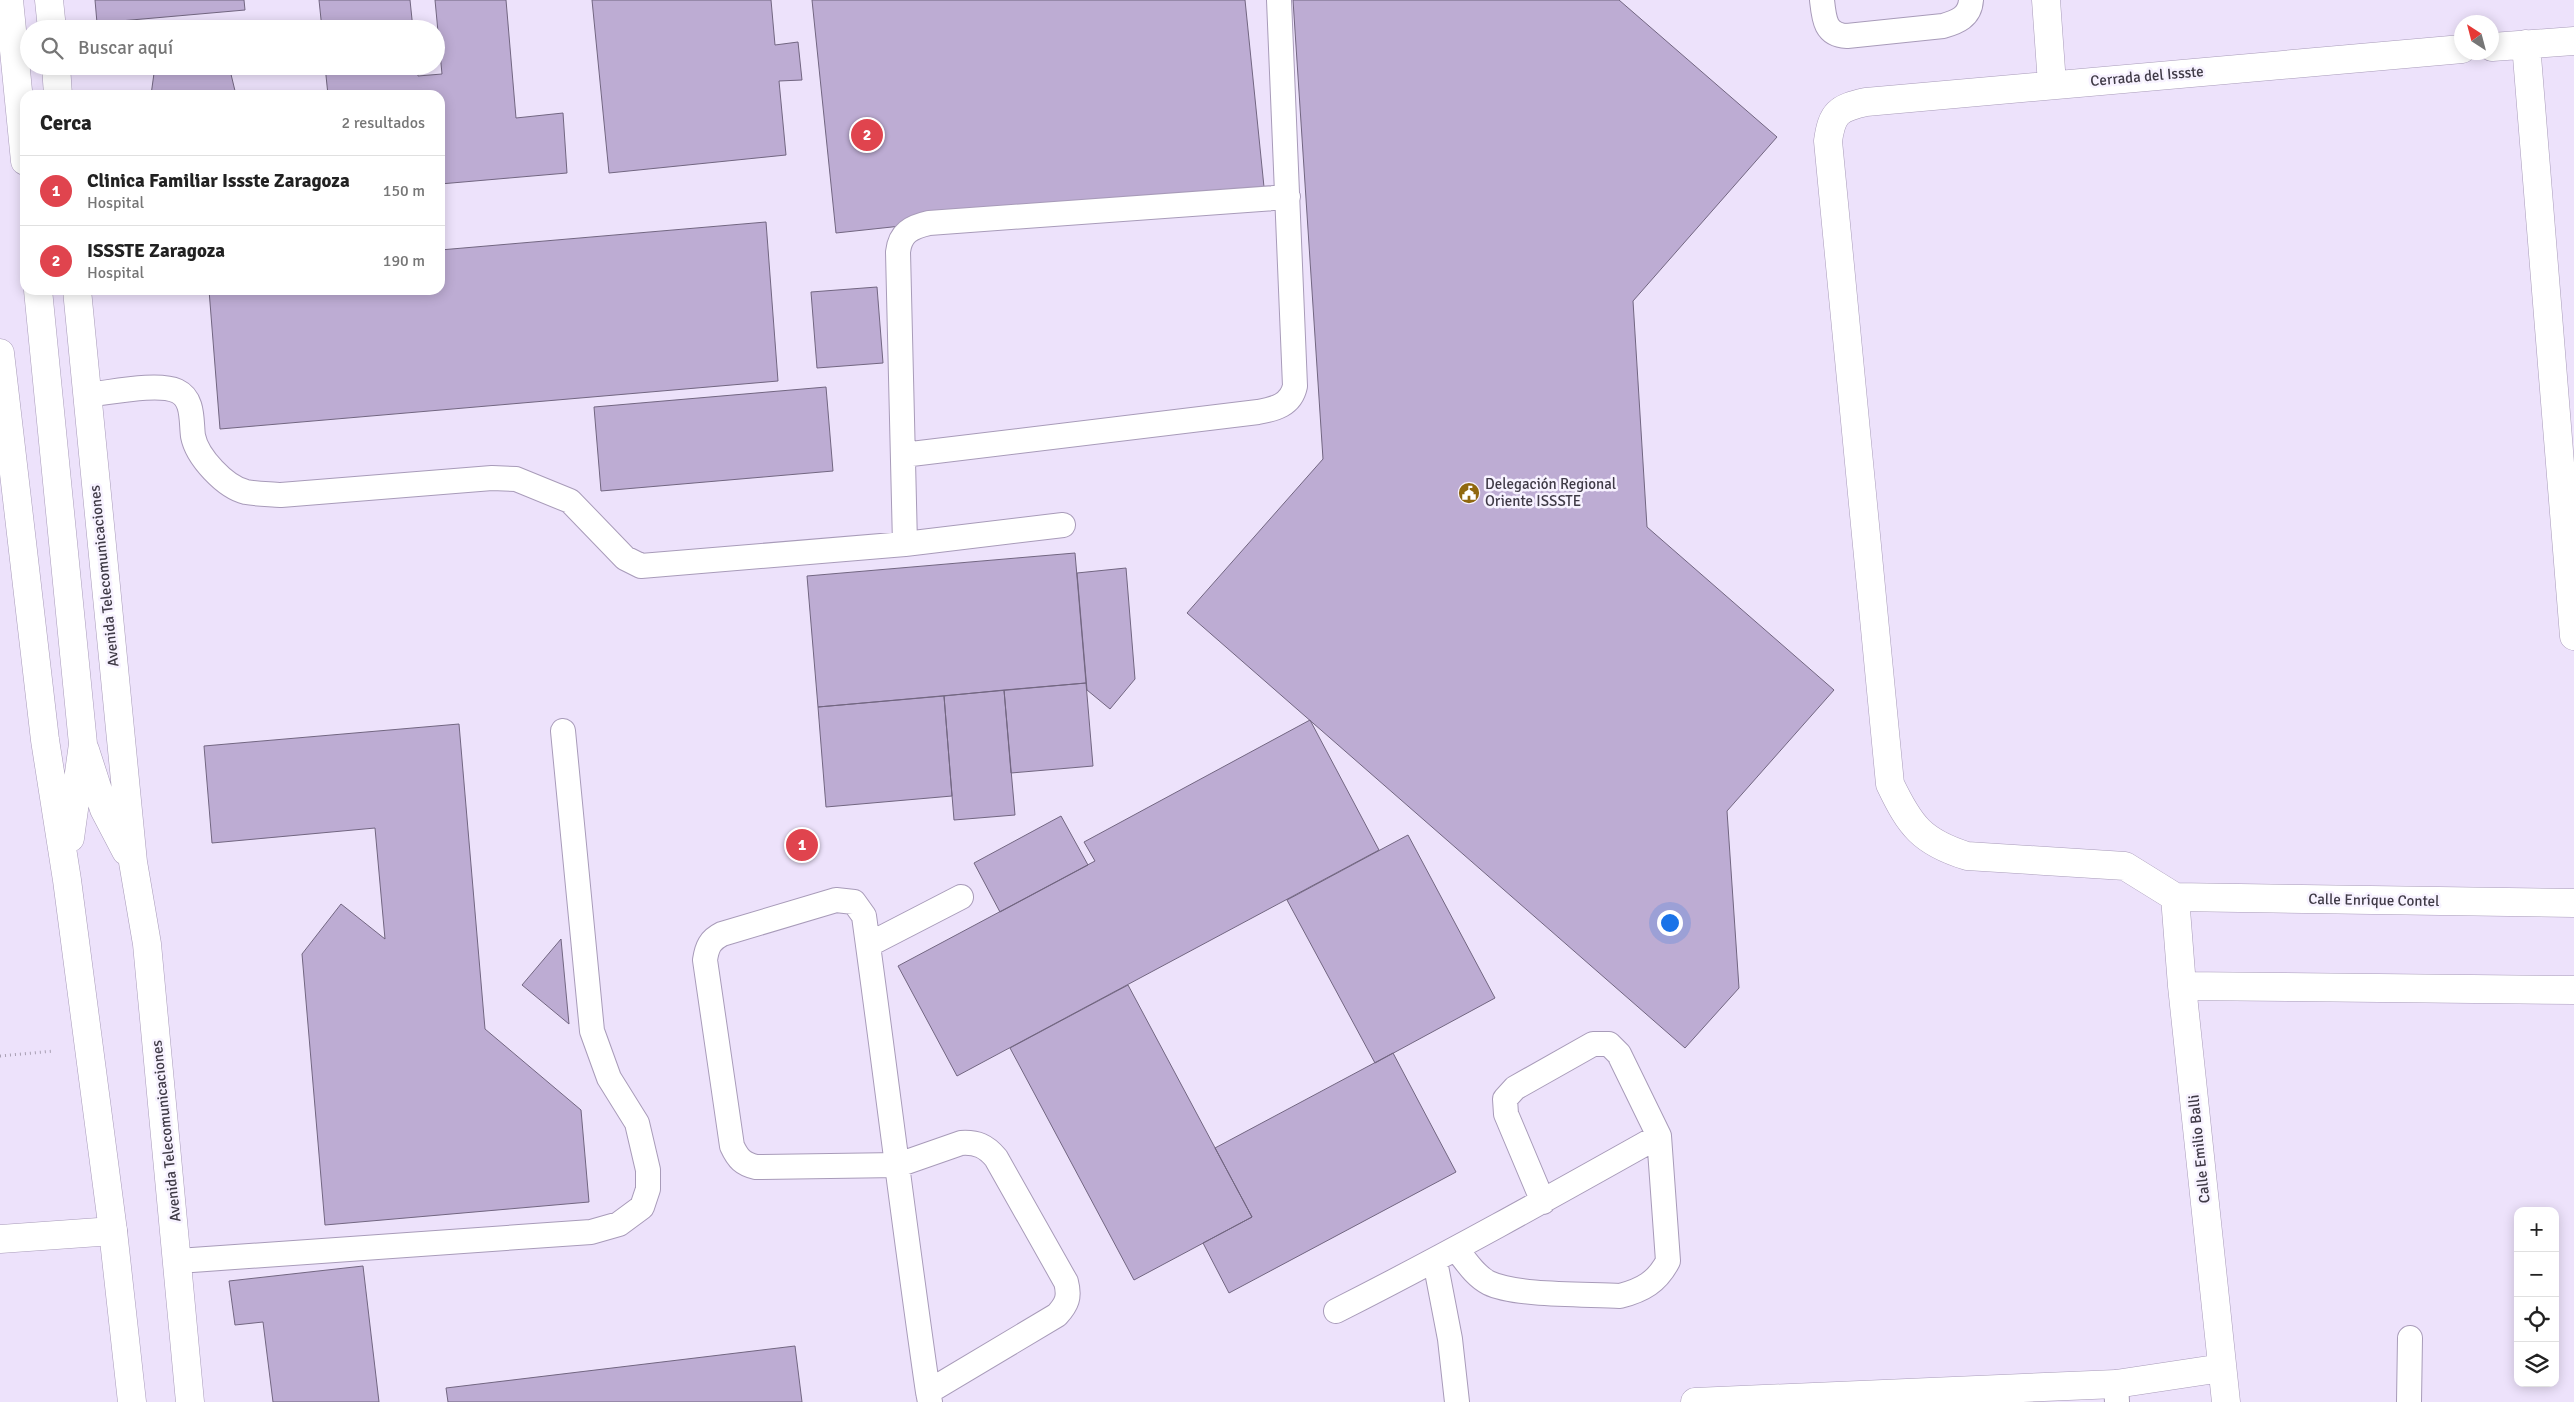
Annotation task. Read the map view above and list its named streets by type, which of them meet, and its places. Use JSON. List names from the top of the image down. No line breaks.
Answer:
{"streets":{"street":["Cerrada del Issste","Avenida Telecomunicaciones","Calle Enrique Contel","Calle Emilio Balli"]},"crossings":[["Cerrada del Issste","Calle Enrique Contel"],["Cerrada del Issste","Calle Emilio Balli"],["Calle Enrique Contel","Calle Emilio Balli"]],"places":{"public building":["Delegación Regional Oriente ISSSTE"]},"north":"top left","page":{"search":"Buscar aquí","heading":["Cerca","2 resultados"],"pins":["2","1"],"list":[{"mark":"1","name":"Clinica Familiar Issste Zaragoza","note":"Hospital","value":"150 m"},{"mark":"2","name":"ISSSTE Zaragoza","note":"Hospital","value":"190 m"}],"map_buttons":["+","−"]}}
